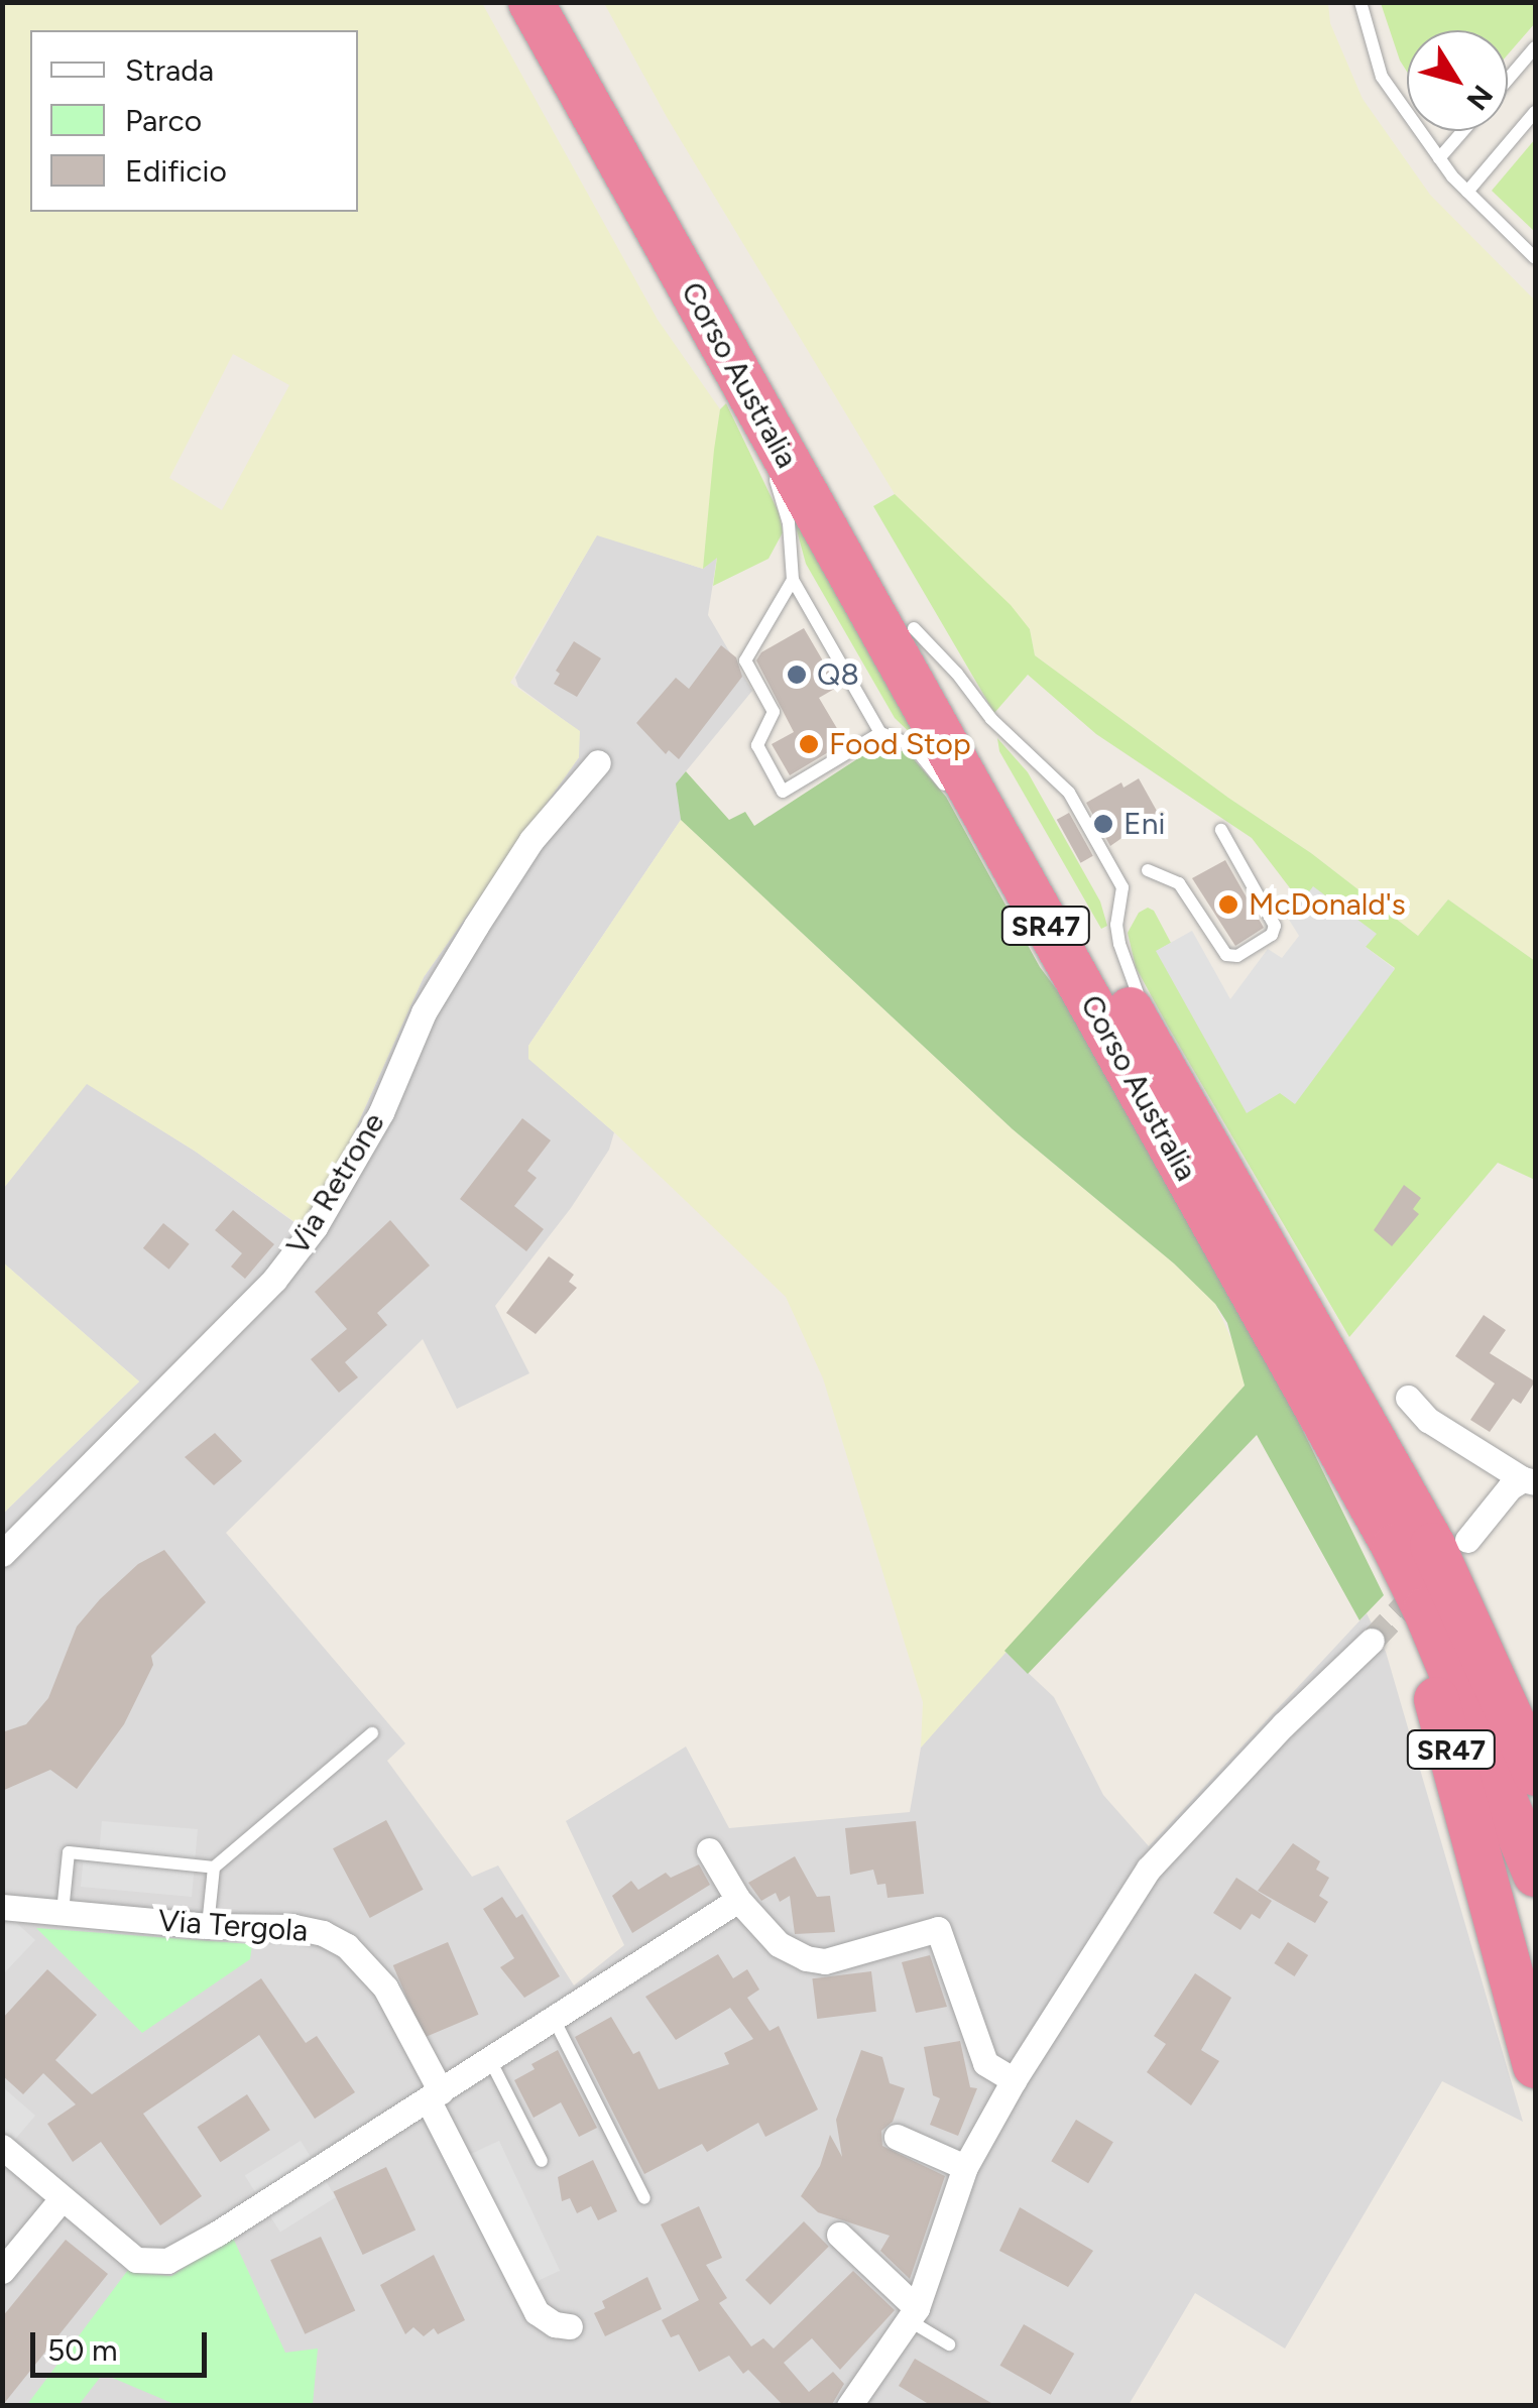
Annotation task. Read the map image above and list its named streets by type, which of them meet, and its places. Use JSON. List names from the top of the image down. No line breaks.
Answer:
{"streets":{"highway":["Corso Australia","SR47"],"street":["Via Retrone","Via Tergola"]},"crossings":[["Corso Australia","SR47"]],"places":["Q8","Food Stop","Eni","McDonald's"],"legend":["Strada","Parco","Edificio"],"scale_bar":"50 m","north":"bottom right"}
